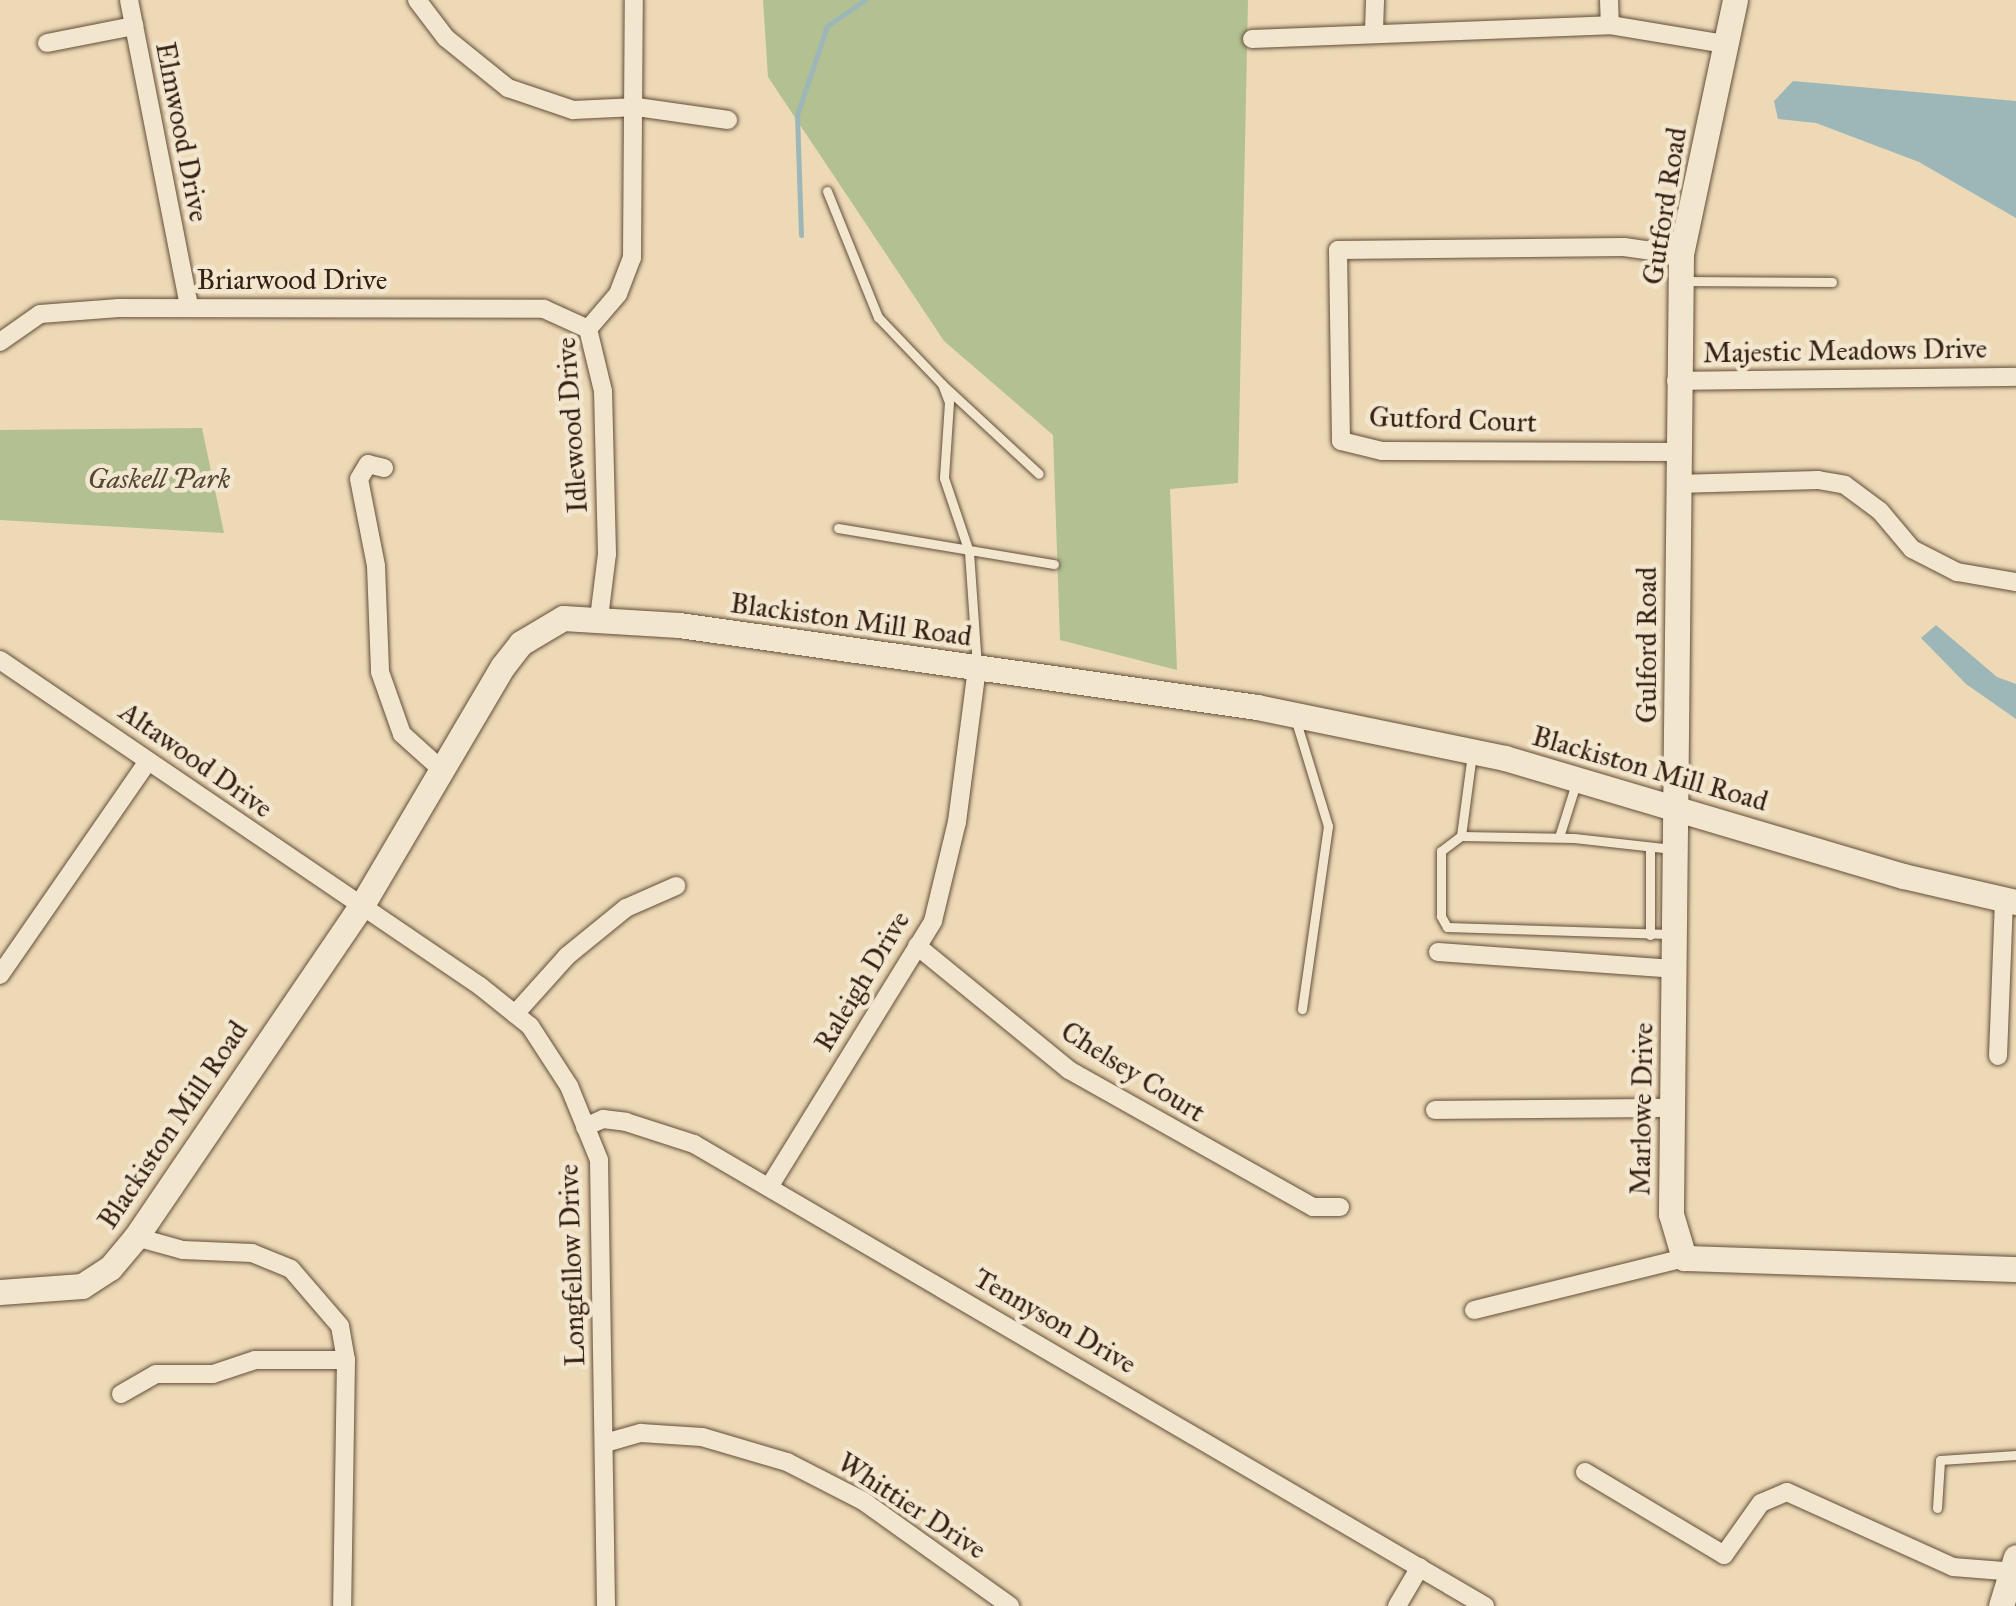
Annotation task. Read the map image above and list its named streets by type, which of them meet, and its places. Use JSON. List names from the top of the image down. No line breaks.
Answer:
{"streets":{"main road":["Gutford Road","Blackiston Mill Road","Gulford Road","Marlowe Drive"],"street":["Elmwood Drive","Briarwood Drive","Majestic Meadows Drive","Gutford Court","Idlewood Drive","Altawood Drive","Raleigh Drive","Chelsey Court","Longfellow Drive","Tennyson Drive","Whittier Drive"]},"crossings":[["Elmwood Drive","Briarwood Drive"],["Gutford Road","Majestic Meadows Drive"],["Gutford Road","Gutford Court"],["Gutford Road","Gulford Road"],["Briarwood Drive","Idlewood Drive"],["Idlewood Drive","Blackiston Mill Road"],["Blackiston Mill Road","Gulford Road"],["Blackiston Mill Road","Altawood Drive"],["Blackiston Mill Road","Raleigh Drive"],["Blackiston Mill Road","Marlowe Drive"],["Blackiston Mill Road","Longfellow Drive"],["Gulford Road","Marlowe Drive"],["Altawood Drive","Longfellow Drive"],["Raleigh Drive","Chelsey Court"],["Raleigh Drive","Tennyson Drive"],["Longfellow Drive","Tennyson Drive"],["Longfellow Drive","Whittier Drive"]],"parks":["Gaskell Park"]}
